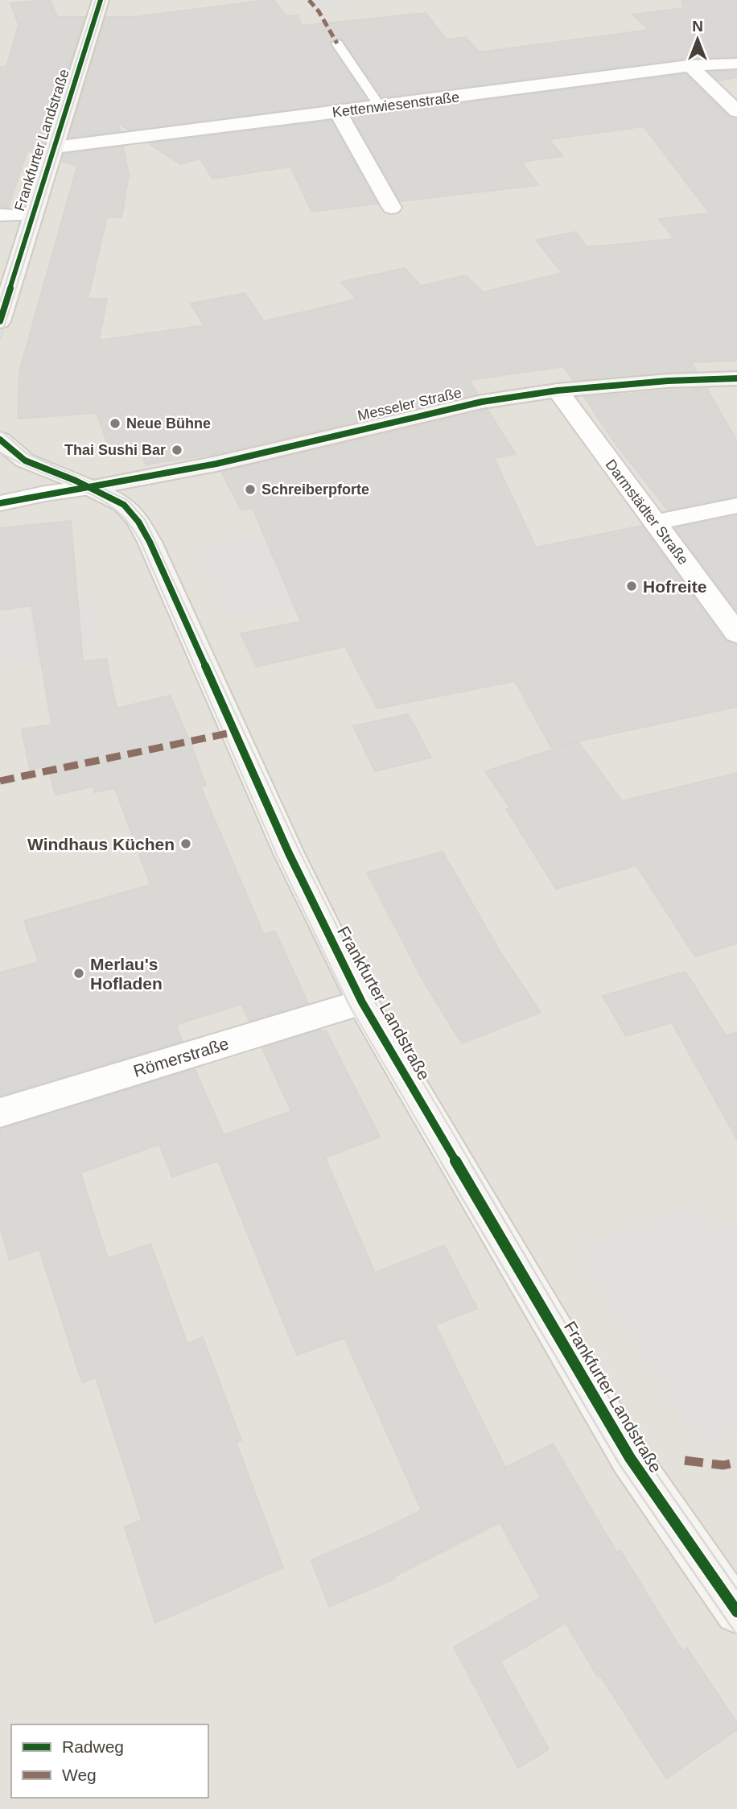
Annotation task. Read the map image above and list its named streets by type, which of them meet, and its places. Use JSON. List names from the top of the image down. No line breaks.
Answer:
{"streets":{"street":["Kettenwiesenstraße","Frankfurter Landstraße","Messeler Straße","Darmstädter Straße","Römerstraße"]},"crossings":[["Kettenwiesenstraße","Frankfurter Landstraße"],["Frankfurter Landstraße","Messeler Straße"],["Frankfurter Landstraße","Römerstraße"],["Messeler Straße","Darmstädter Straße"]],"places":["Neue Bühne","Thai Sushi Bar","Schreiberpforte","Hofreite","Windhaus Küchen","Merlau's Hofladen"],"legend":["Radweg","Weg"],"north":"top"}
